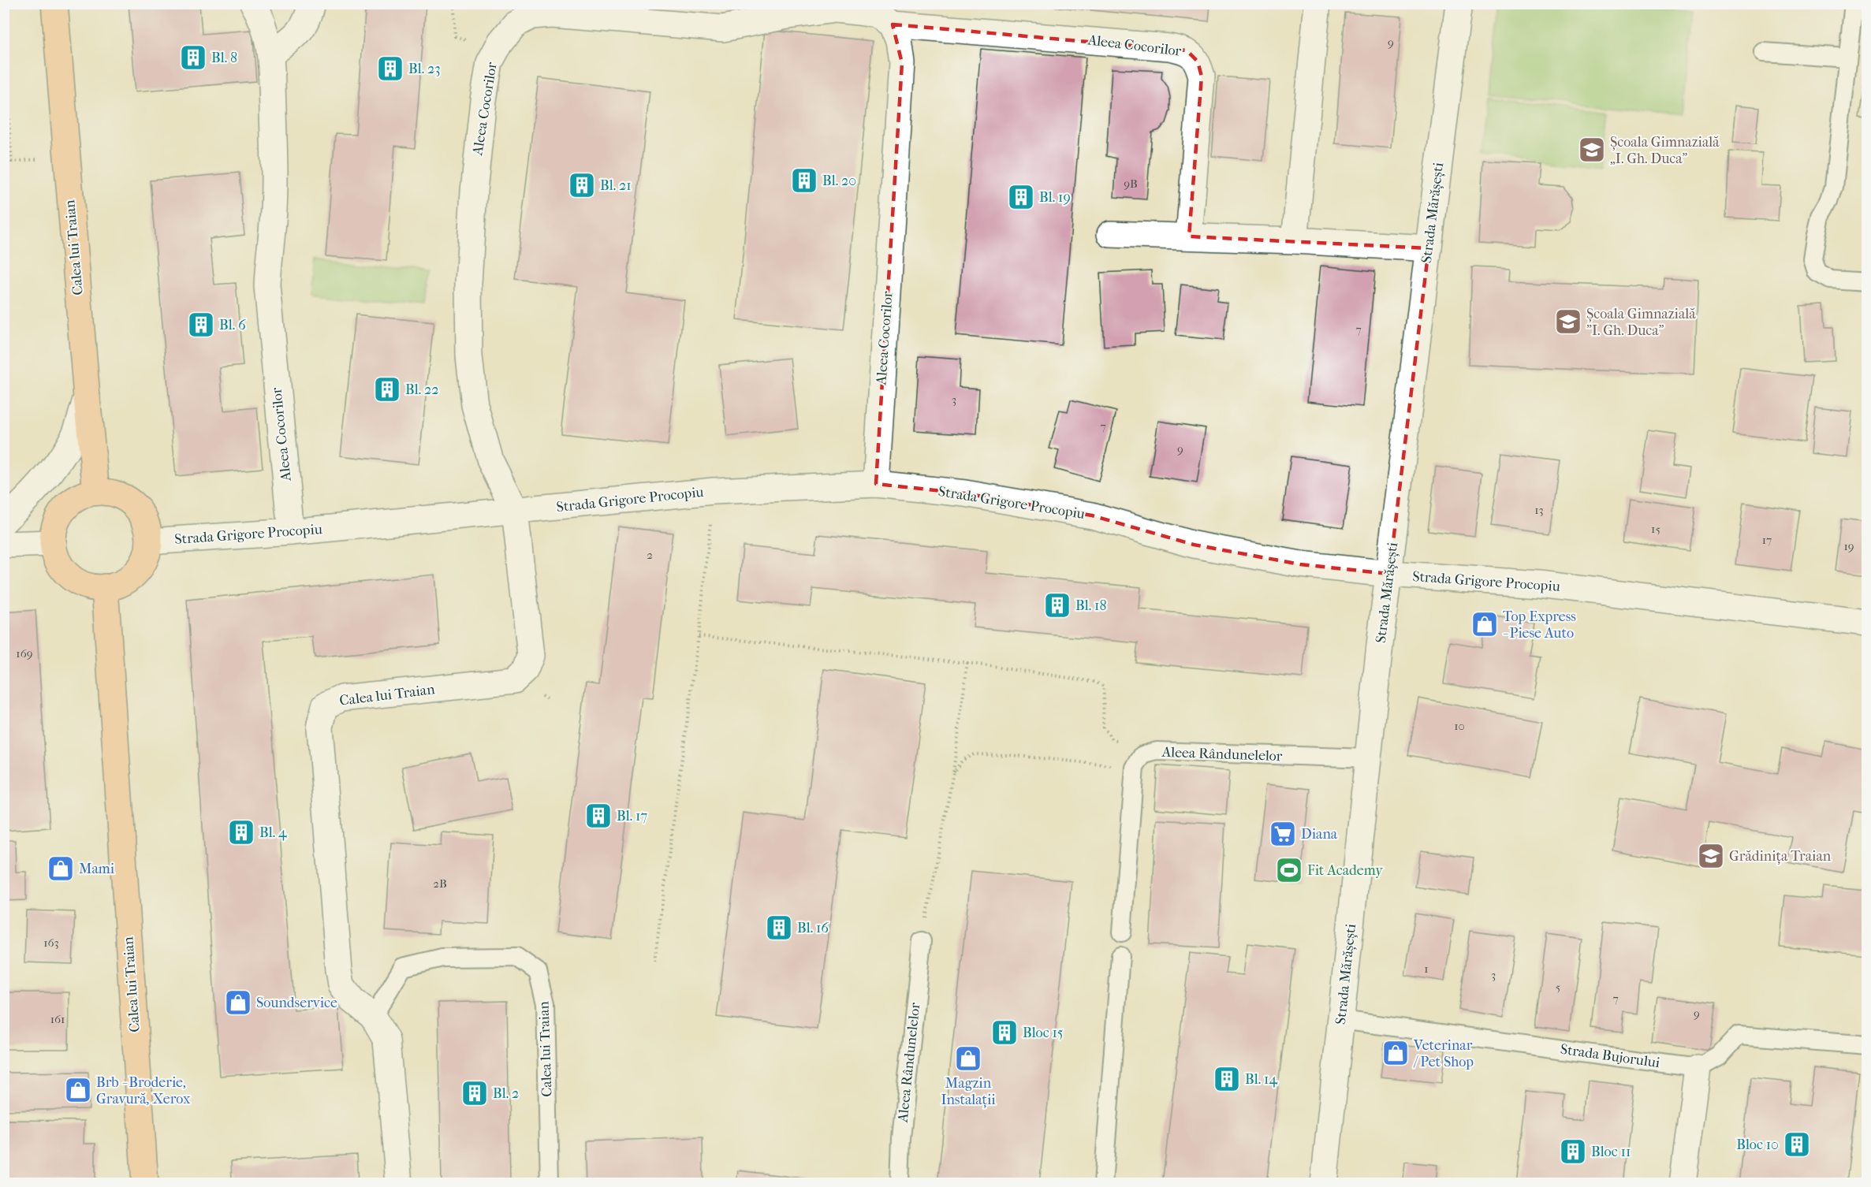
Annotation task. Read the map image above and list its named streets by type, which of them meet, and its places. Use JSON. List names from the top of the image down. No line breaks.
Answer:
{"streets":{"main road":["Calea lui Traian"],"street":["Aleea Cocorilor","Strada Mărășești","Strada Grigore Procopiu"],"lane":["Aleea Rândunelelor","Strada Bujorului"]},"crossings":[["Aleea Cocorilor","Calea lui Traian"],["Aleea Cocorilor","Strada Grigore Procopiu"],["Strada Mărășești","Strada Grigore Procopiu"],["Strada Mărășești","Aleea Rândunelelor"],["Strada Mărășești","Strada Bujorului"],["Calea lui Traian","Strada Grigore Procopiu"]],"places":{"building":["Bl. 8","Bl. 23","Bl. 20","Bl. 21","Bl. 19","Bl. 6","Bl. 22","Bl. 18","Bl. 17","Bl. 4","Bl. 16","Bloc 15","Bl. 14","Bl. 2","Bloc 10","Bloc 11"],"school or university":["Școala Gimnazială „I. Gh. Duca”","Școala Gimnazială \"I. Gh. Duca\"","Grădinița Traian"],"shop":["Top Express - Piese Auto","Mami","Soundservice","Veterinar / Pet Shop","Magzin Instalații","Brb - Broderie, Gravură, Xerox"],"supermarket":["Diana"],"sports":["Fit Academy"]},"house_numbers":["9","9B","7","3","7","9","13","15","17","19","2","169","10","2B","163","1","3","5","7","9","161"]}
